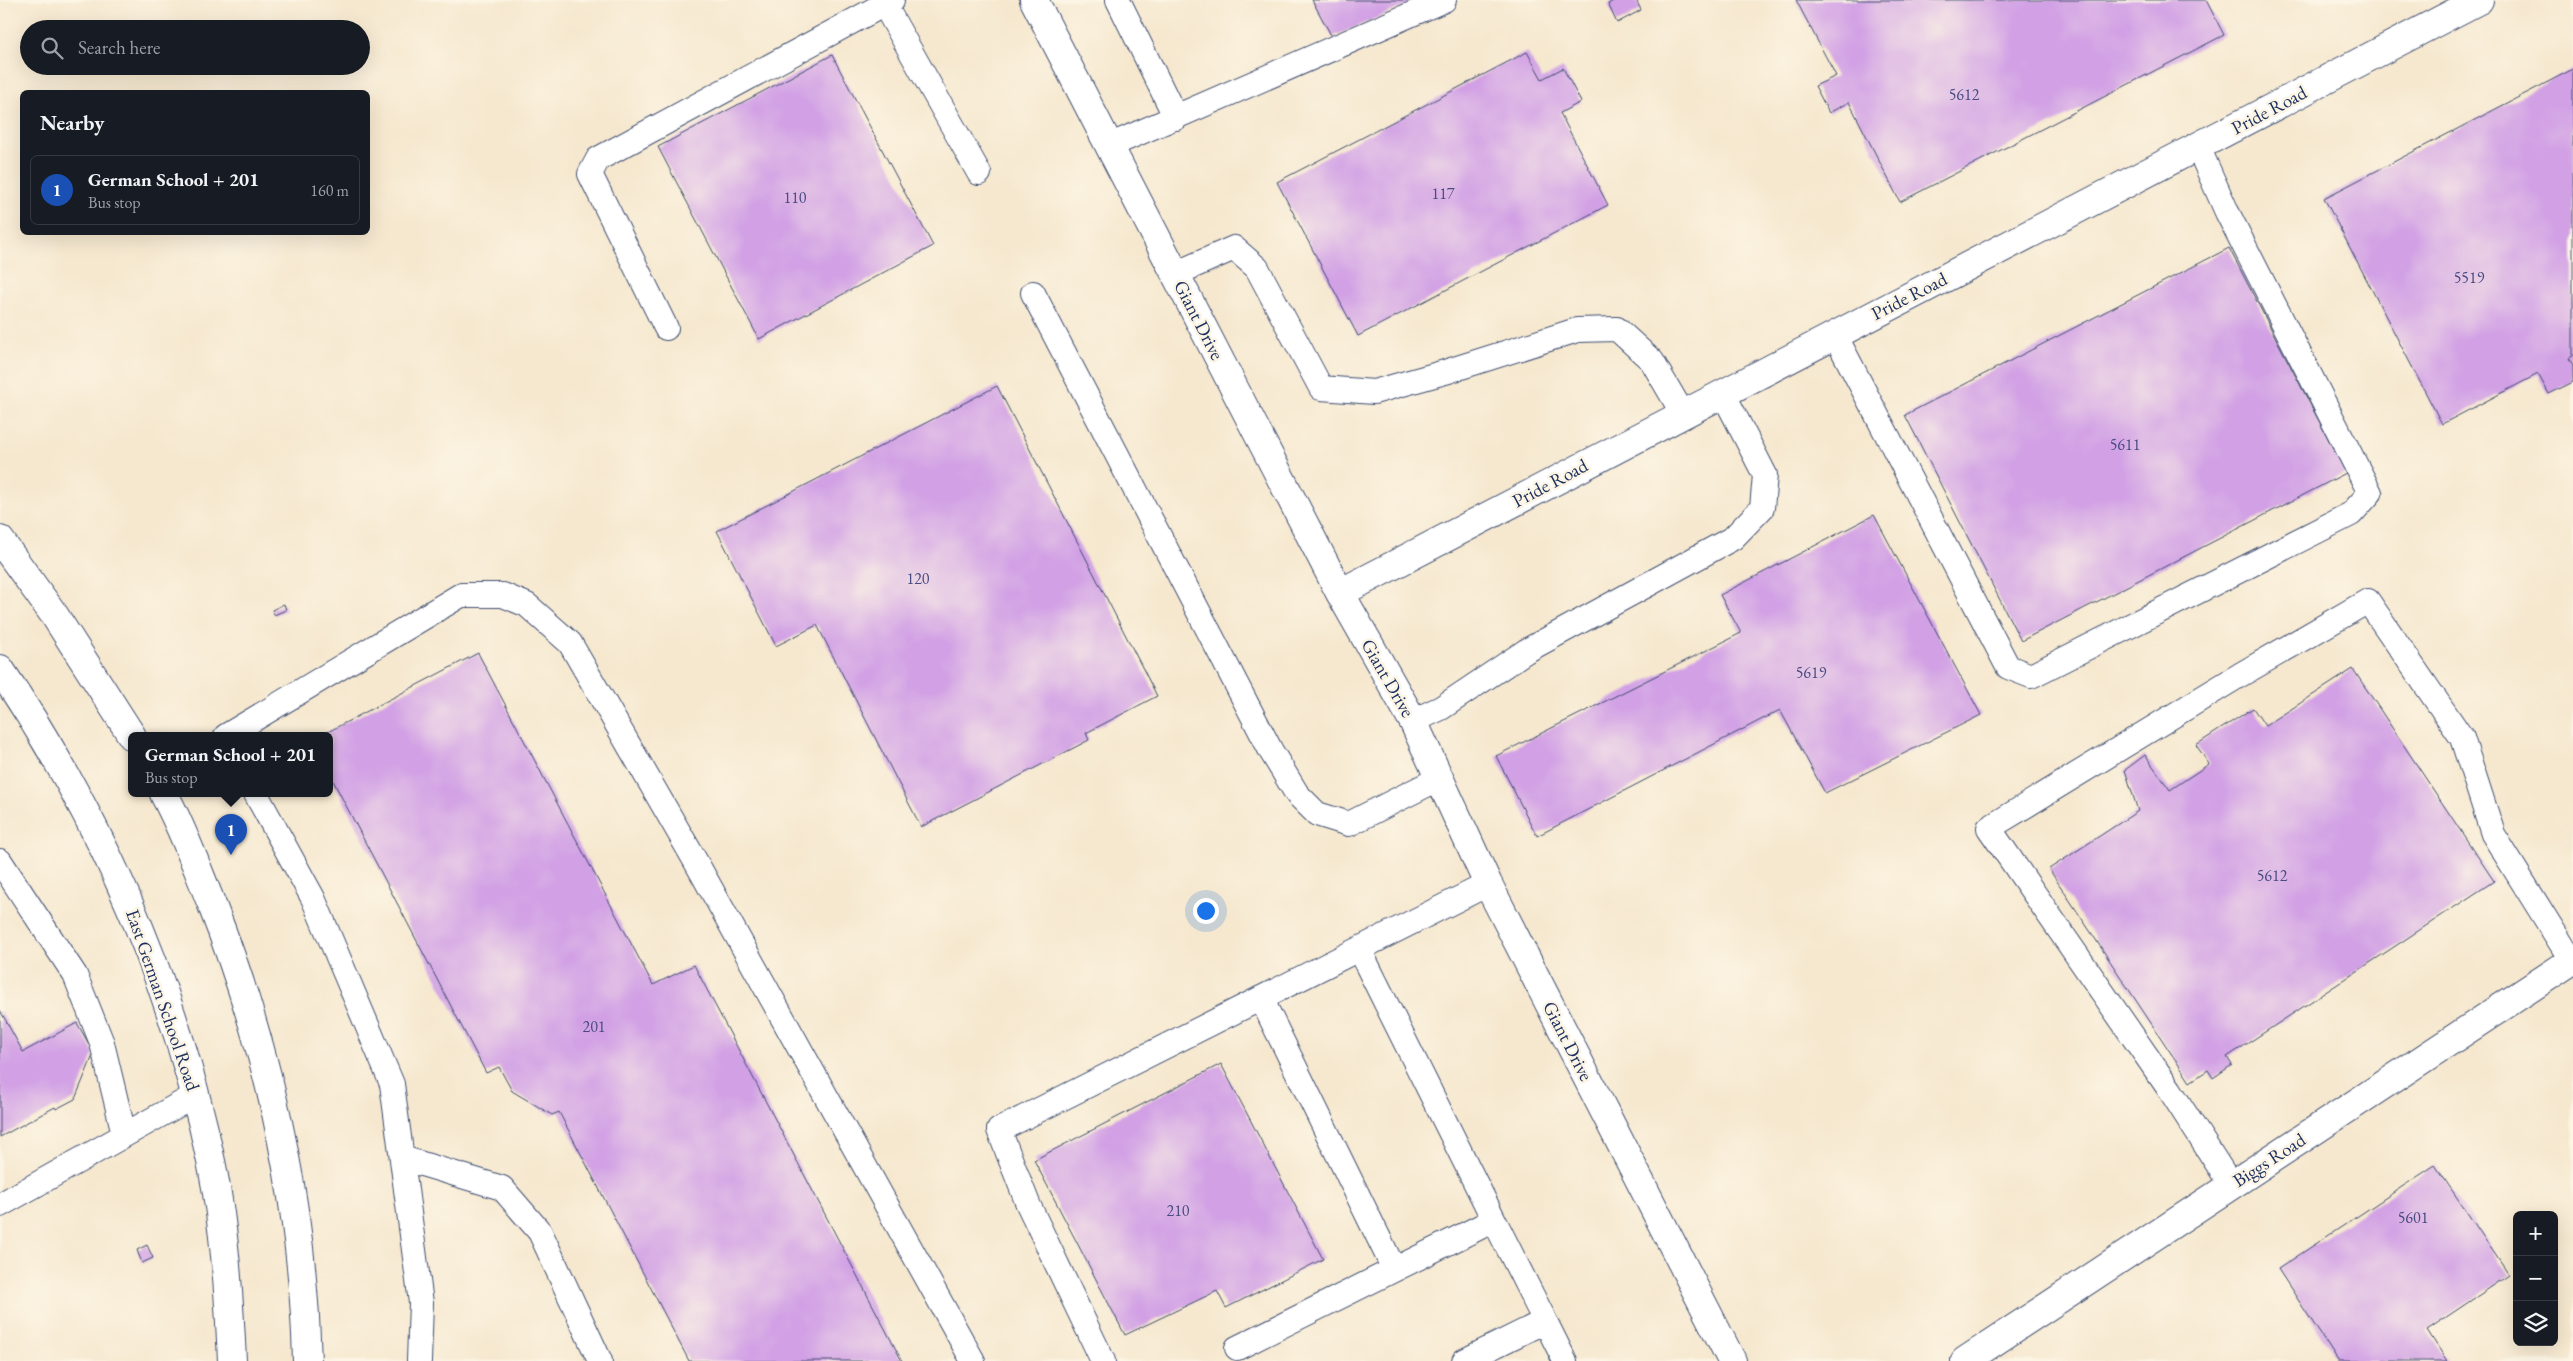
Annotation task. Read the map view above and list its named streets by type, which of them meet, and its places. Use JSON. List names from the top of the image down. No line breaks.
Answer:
{"streets":{"street":["Pride Road","Giant Drive","East German School Road","Biggs Road"]},"crossings":[["Pride Road","Giant Drive"]],"house_numbers":["5612","117","110","5519","5611","120","5619","5612","201","210","5601"],"page":{"search":"Search here","heading":"Nearby","list":[{"mark":"1","name":"German School + 201","note":"Bus stop","value":"160 m"}],"popup":["German School + 201","Bus stop"],"pins":"1","map_buttons":["+","−"]}}
